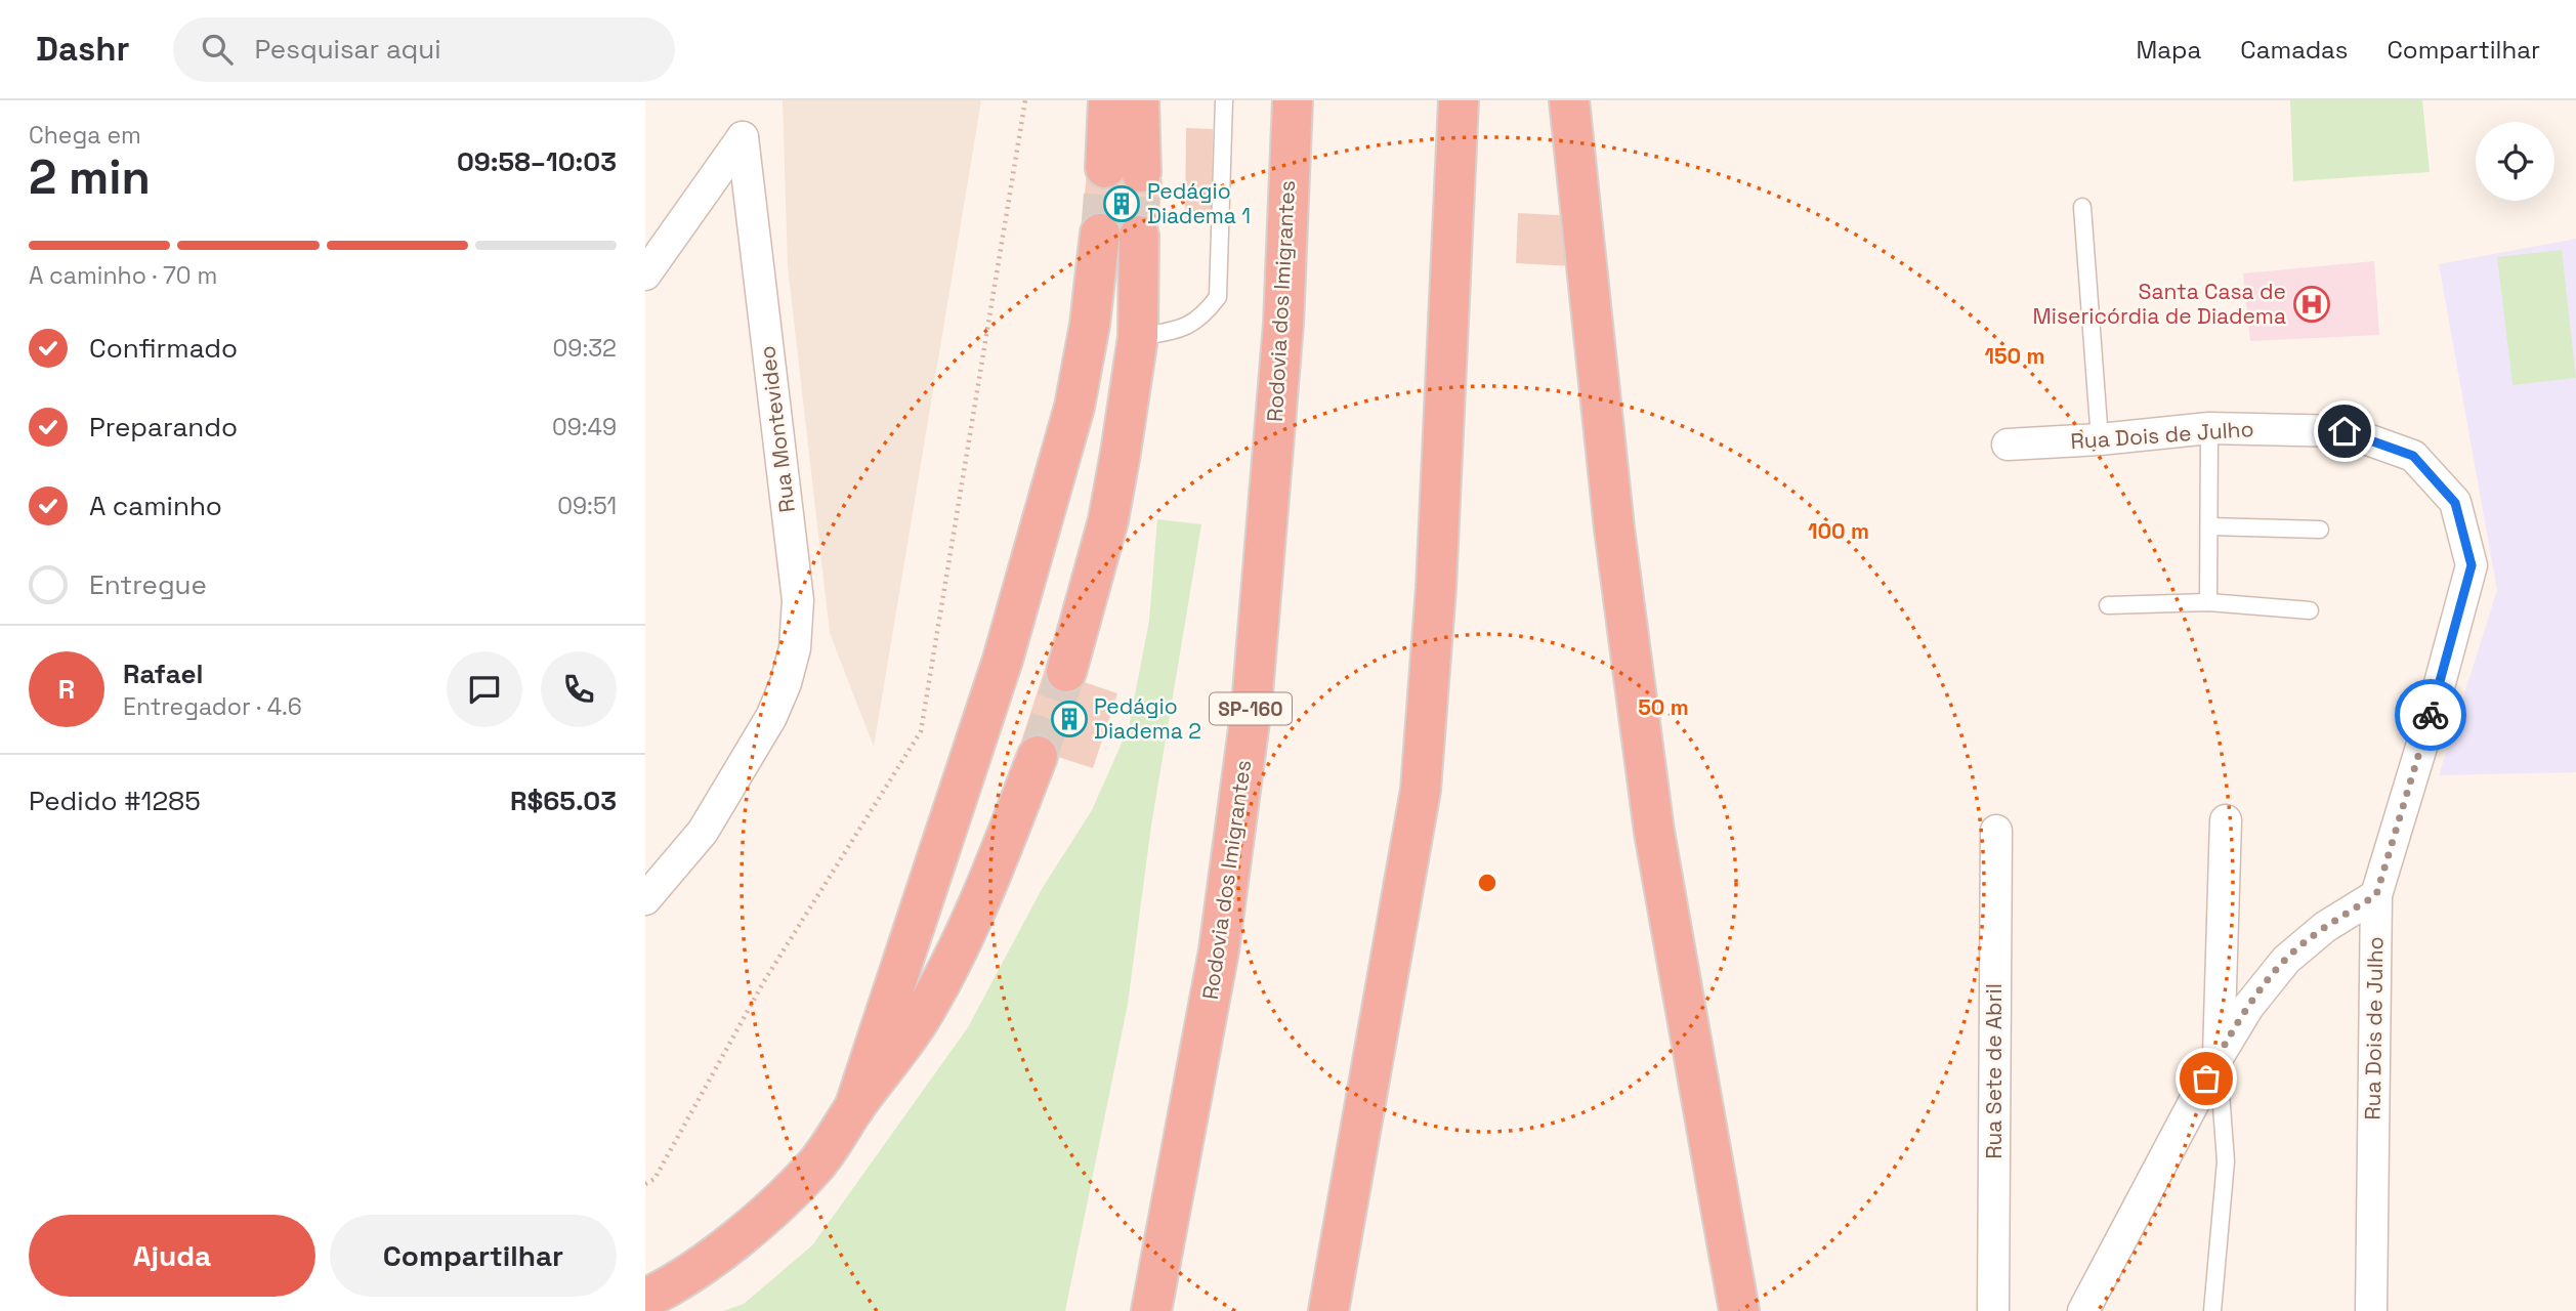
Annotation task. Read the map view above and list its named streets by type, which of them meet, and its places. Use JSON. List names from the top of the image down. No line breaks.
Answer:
{"streets":{"highway":["Rodovia dos Imigrantes","SP-160"],"street":["Rua Montevideo","Rua Dois de Julho","Rua Sete de Abril"]},"places":{"building":["Pedágio Diadema 1","Pedágio Diadema 2"],"hospital":["Santa Casa de Misericórdia de Diadema"]},"page":{"header":"Dashr","search":"Pesquisar aqui","nav":["Mapa","Camadas","Compartilhar"],"heading":["2 min","Chega em","09:58–10:03"],"panel":["Rafael","Entregador · 4.6","Pedido #1285","R$65.03"],"bar":"A caminho · 70 m","list":[["Confirmado","09:32"],["Preparando","09:49"],["A caminho","09:51"],"Entregue"],"round":"R","buttons":["Ajuda","Compartilhar"]},"rings":["150 m","100 m","50 m"]}
